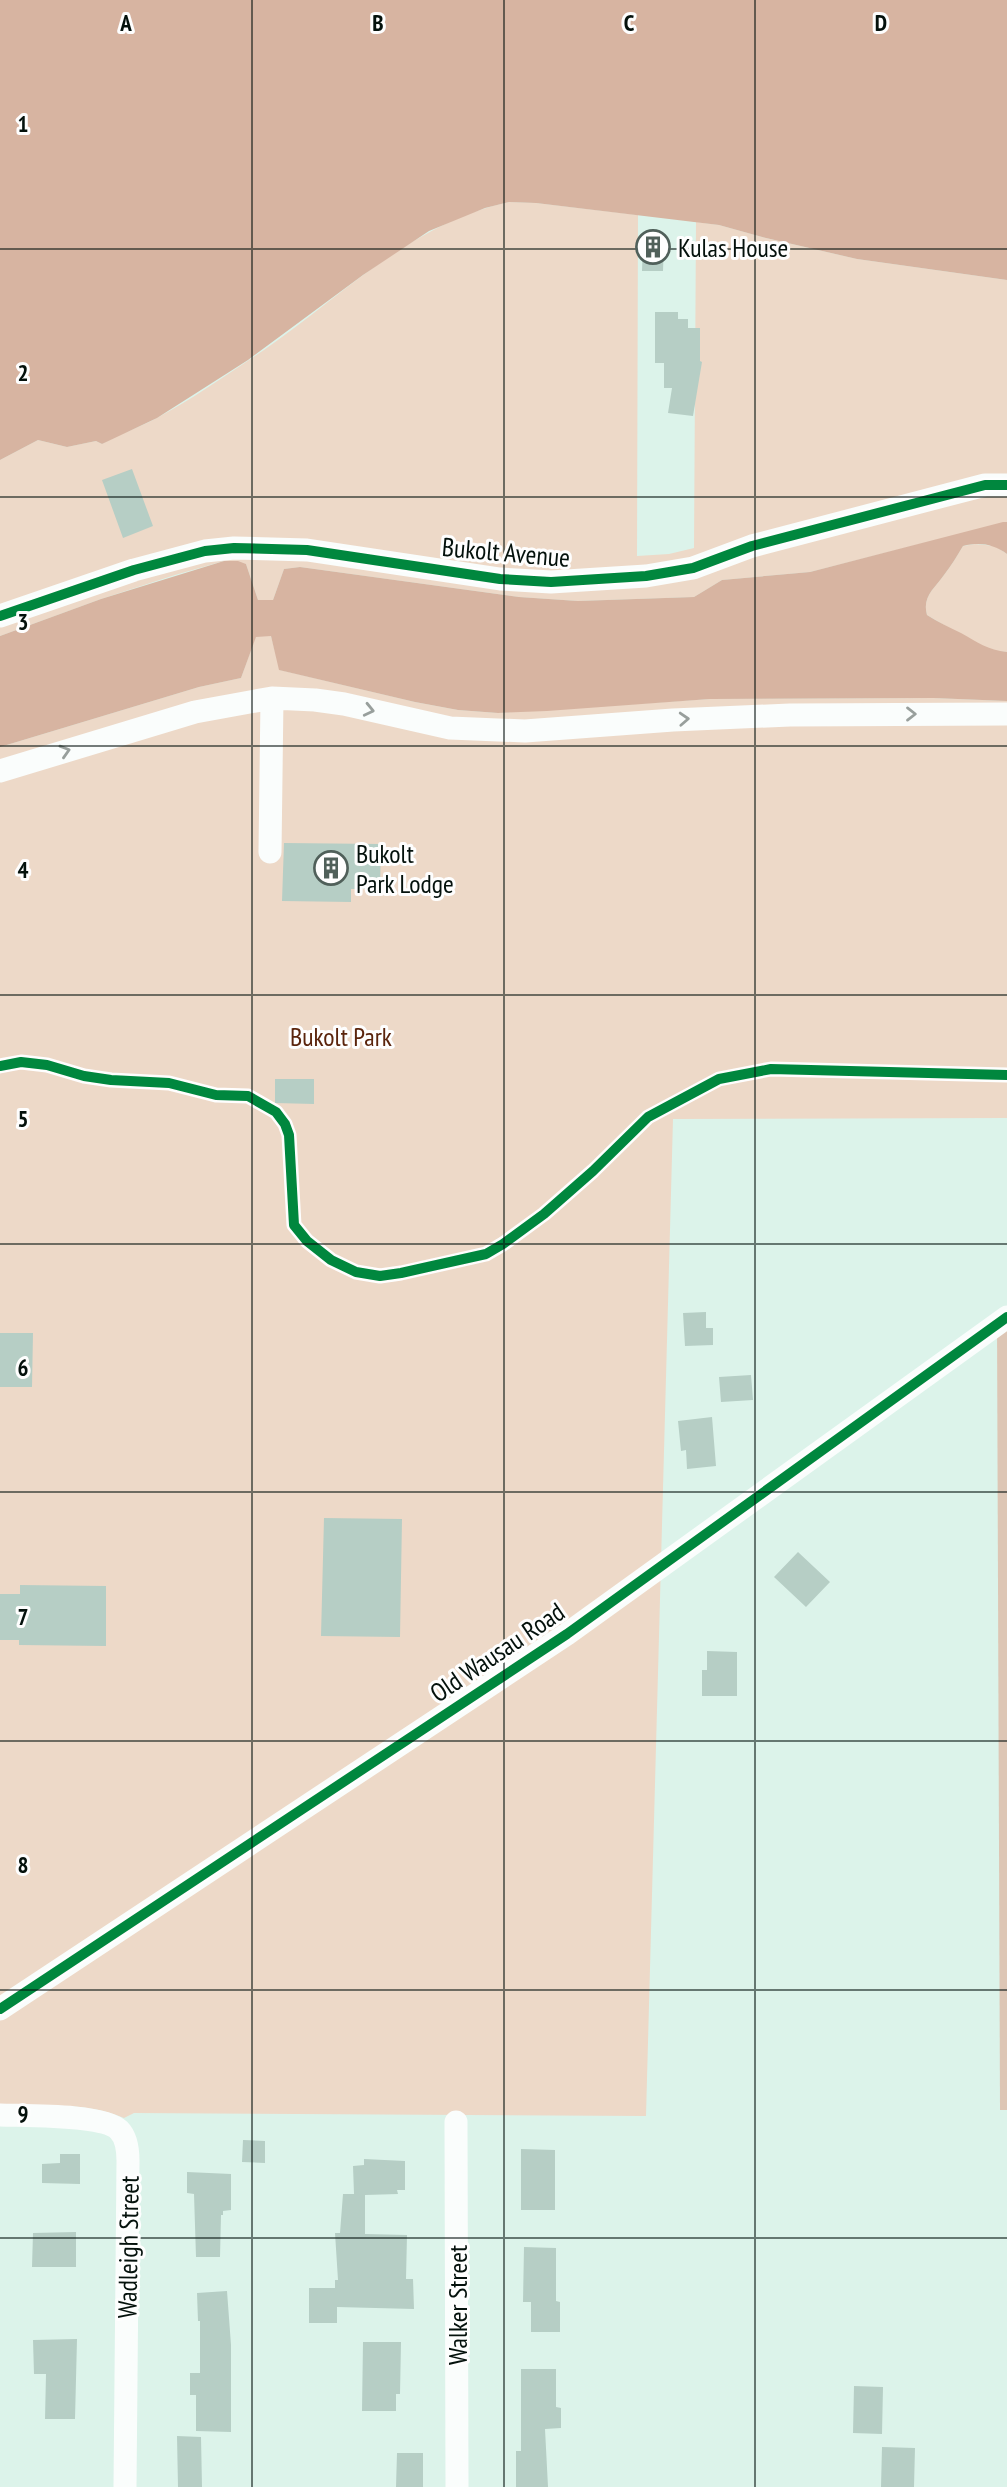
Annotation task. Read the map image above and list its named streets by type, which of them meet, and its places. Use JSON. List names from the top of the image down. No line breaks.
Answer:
{"streets":{"street":["Bukolt Avenue","Old Wausau Road","Wadleigh Street","Walker Street"]},"parks":["Bukolt Park"],"places":{"building":["Kulas House","Bukolt Park Lodge"]},"grid":{"columns":["A","B","C","D"],"rows":["1","2","3","4","5","6","7","8","9"]}}
